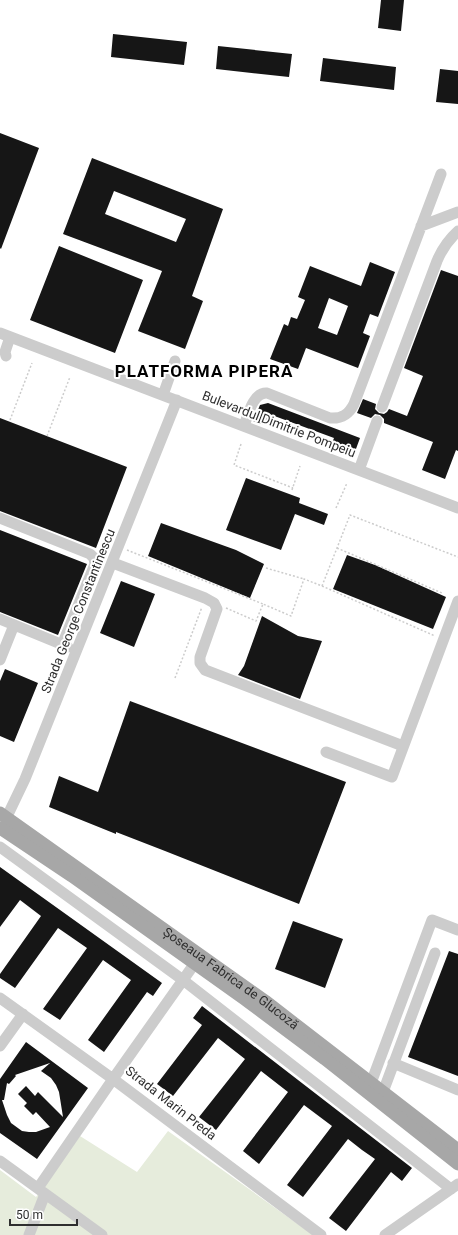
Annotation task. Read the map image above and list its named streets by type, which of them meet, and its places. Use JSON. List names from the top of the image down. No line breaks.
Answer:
{"streets":{"main road":["Șoseaua Fabrica de Glucoză"],"street":["Bulevardul Dimitrie Pompeiu","Strada George Constantinescu","Strada Marin Preda"]},"crossings":[["Bulevardul Dimitrie Pompeiu","Strada George Constantinescu"],["Strada George Constantinescu","Șoseaua Fabrica de Glucoză"],["Șoseaua Fabrica de Glucoză","Strada Marin Preda"]],"districts":["PLATFORMA PIPERA"],"scale_bar":"50 m"}
